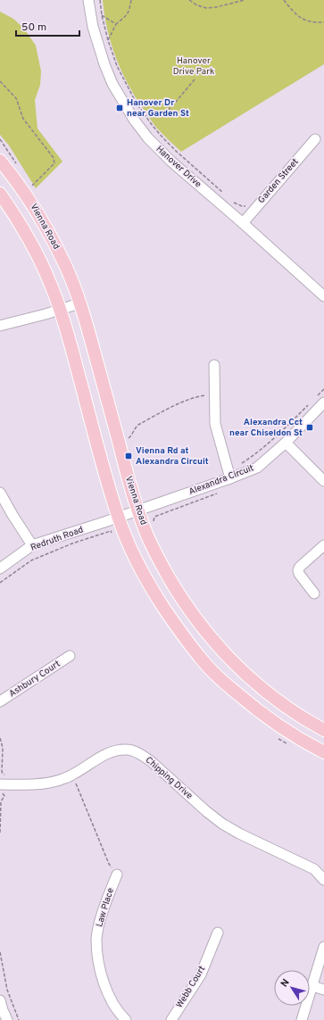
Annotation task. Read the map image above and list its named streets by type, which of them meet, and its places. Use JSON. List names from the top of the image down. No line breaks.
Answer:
{"streets":{"main road":["Vienna Road"],"street":["Hanover Drive","Garden Street","Alexandra Circuit","Redruth Road","Ashbury Court","Chipping Drive","Law Place","Webb Court"]},"crossings":[["Hanover Drive","Garden Street"],["Vienna Road","Alexandra Circuit"],["Alexandra Circuit","Redruth Road"]],"parks":["Hanover Drive Park"],"places":{"transit":["Hanover Dr near Garden St","Alexandra Cct near Chiseldon St","Vienna Rd at Alexandra Circuit"]},"scale_bar":"50 m","north":"top left"}
